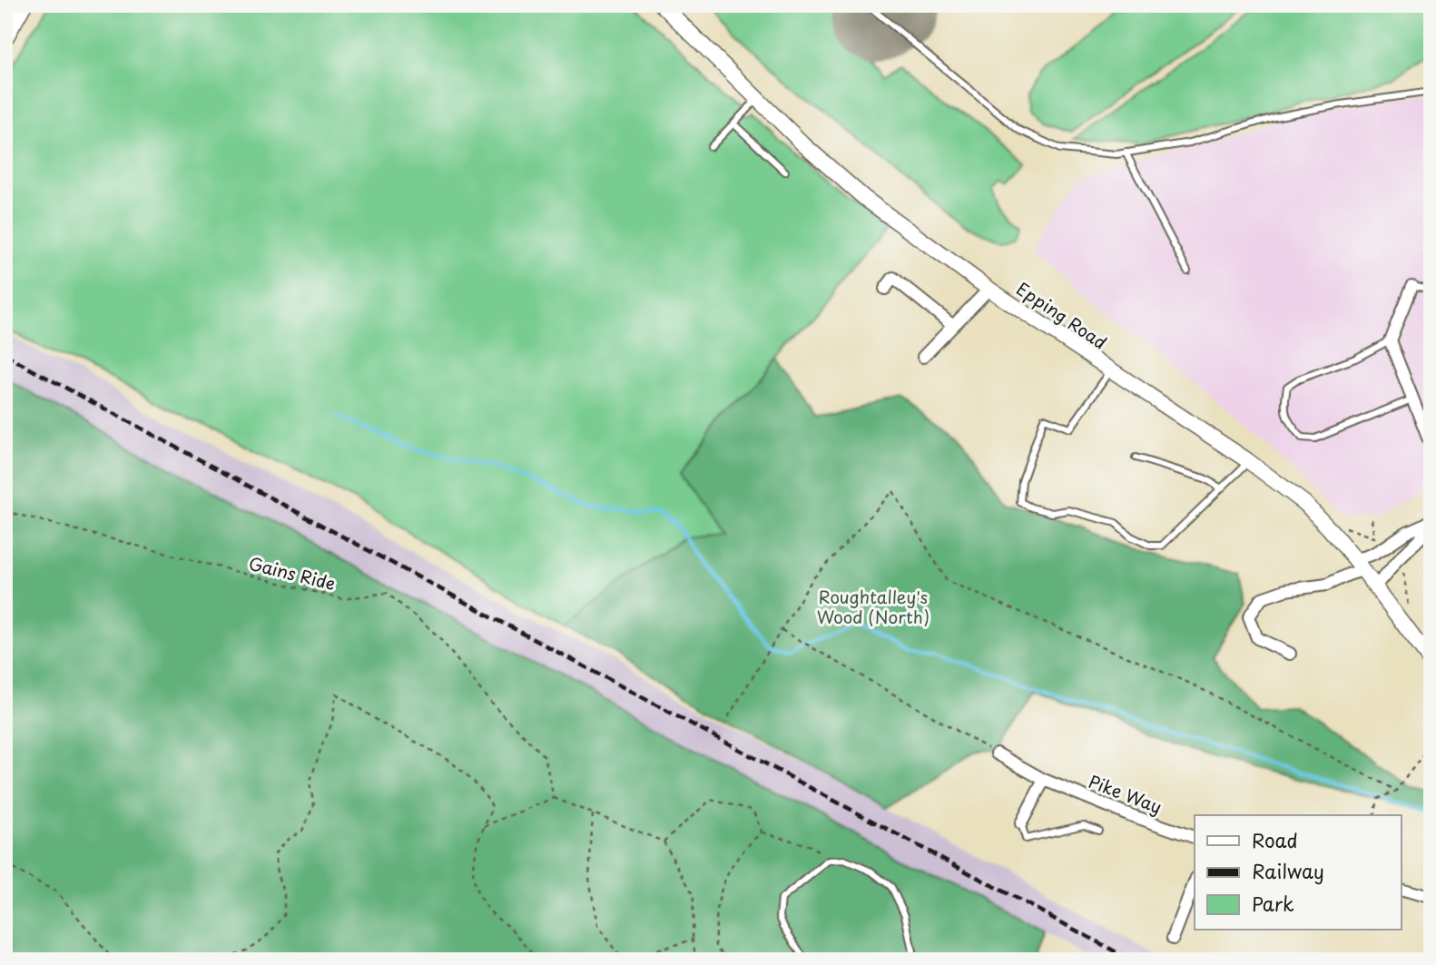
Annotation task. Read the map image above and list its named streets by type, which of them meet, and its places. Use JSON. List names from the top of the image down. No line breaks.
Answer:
{"streets":{"main road":["Epping Road"],"street":["Pike Way"],"path":["Gains Ride"]},"parks":["Roughtalley's Wood (North)"],"legend":["Road","Railway","Park"]}
